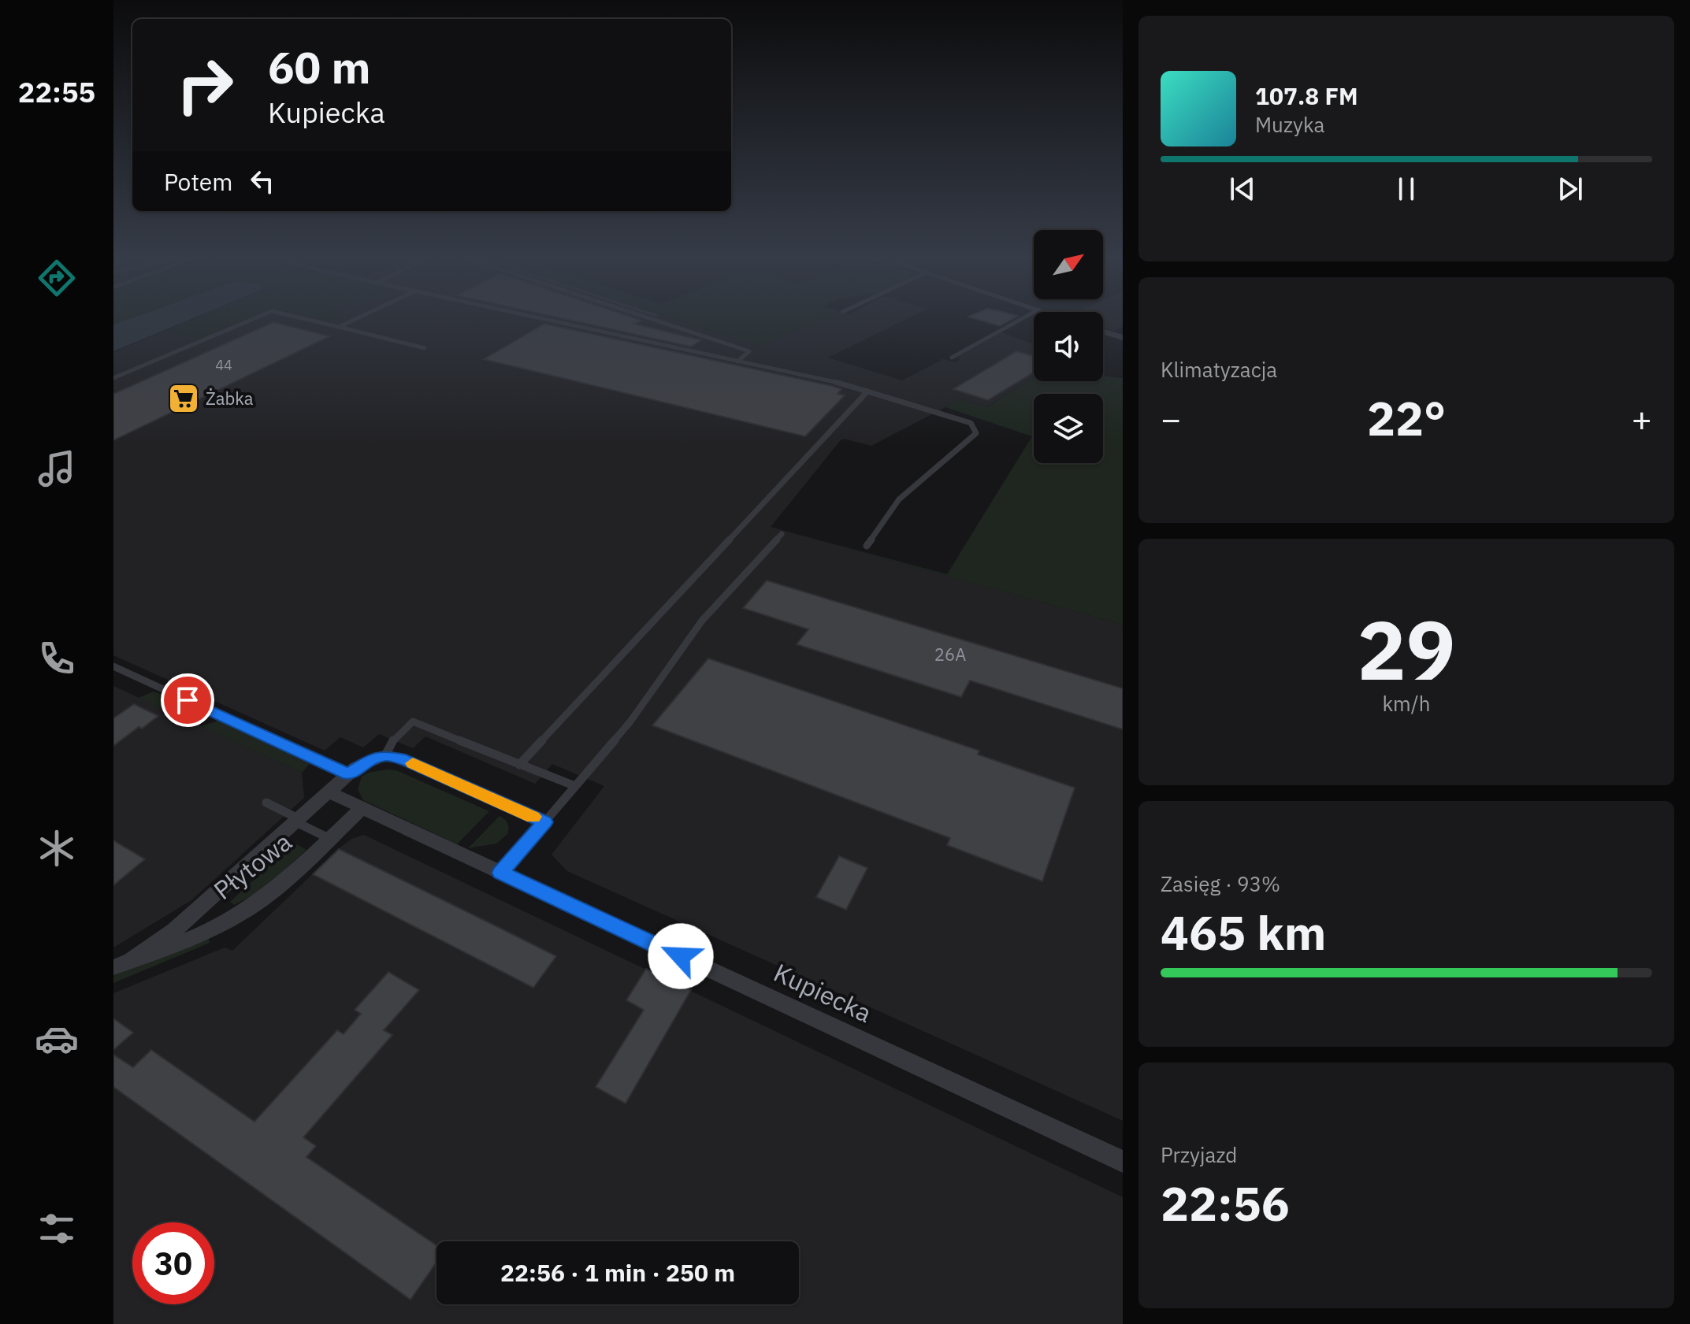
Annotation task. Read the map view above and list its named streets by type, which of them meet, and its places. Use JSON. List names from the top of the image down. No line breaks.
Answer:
{"streets":{"street":["Płytowa","Kupiecka"]},"crossings":[["Płytowa","Kupiecka"]],"places":{"supermarket":["Żabka"]},"house_numbers":["44","26A"],"north":"top right","page":{"tabs":"22:55","turn":["60 m","Kupiecka"],"song":["107.8 FM","Muzyka"],"then":"Potem","tile":["Klimatyzacja",["29","km/h"],["Zasięg · 93%","465 km"],["Przyjazd","22:56"]],"heat":["−","22°","+"],"limit":"30","trip":"22:56 · 1 min · 250 m"}}
